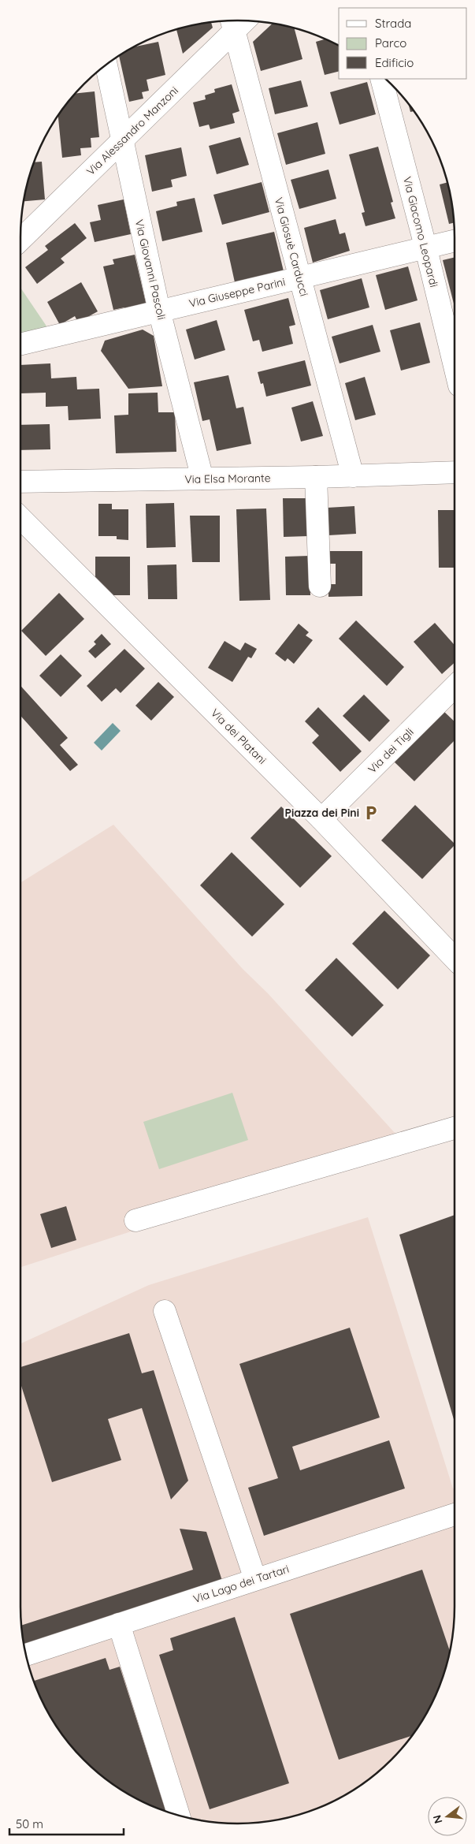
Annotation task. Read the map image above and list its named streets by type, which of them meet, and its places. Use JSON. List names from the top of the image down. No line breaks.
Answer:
{"streets":{"street":["Via Alessandro Manzoni","Via Giacomo Leopardi","Via Giosuè Carducci","Via Giovanni Pascoli","Via Giuseppe Parini","Via Elsa Morante","Via dei Platani","Via dei Tigli","Via Lago dei Tartari"]},"crossings":[["Via Alessandro Manzoni","Via Giosuè Carducci"],["Via Alessandro Manzoni","Via Giovanni Pascoli"],["Via Giacomo Leopardi","Via Giuseppe Parini"],["Via Giosuè Carducci","Via Giuseppe Parini"],["Via Giosuè Carducci","Via Elsa Morante"],["Via Giovanni Pascoli","Via Giuseppe Parini"],["Via Giovanni Pascoli","Via Elsa Morante"],["Via dei Platani","Via dei Tigli"]],"places":{"parking":["Piazza dei Pini"]},"legend":["Strada","Parco","Edificio"],"scale_bar":"50 m","north":"left"}
